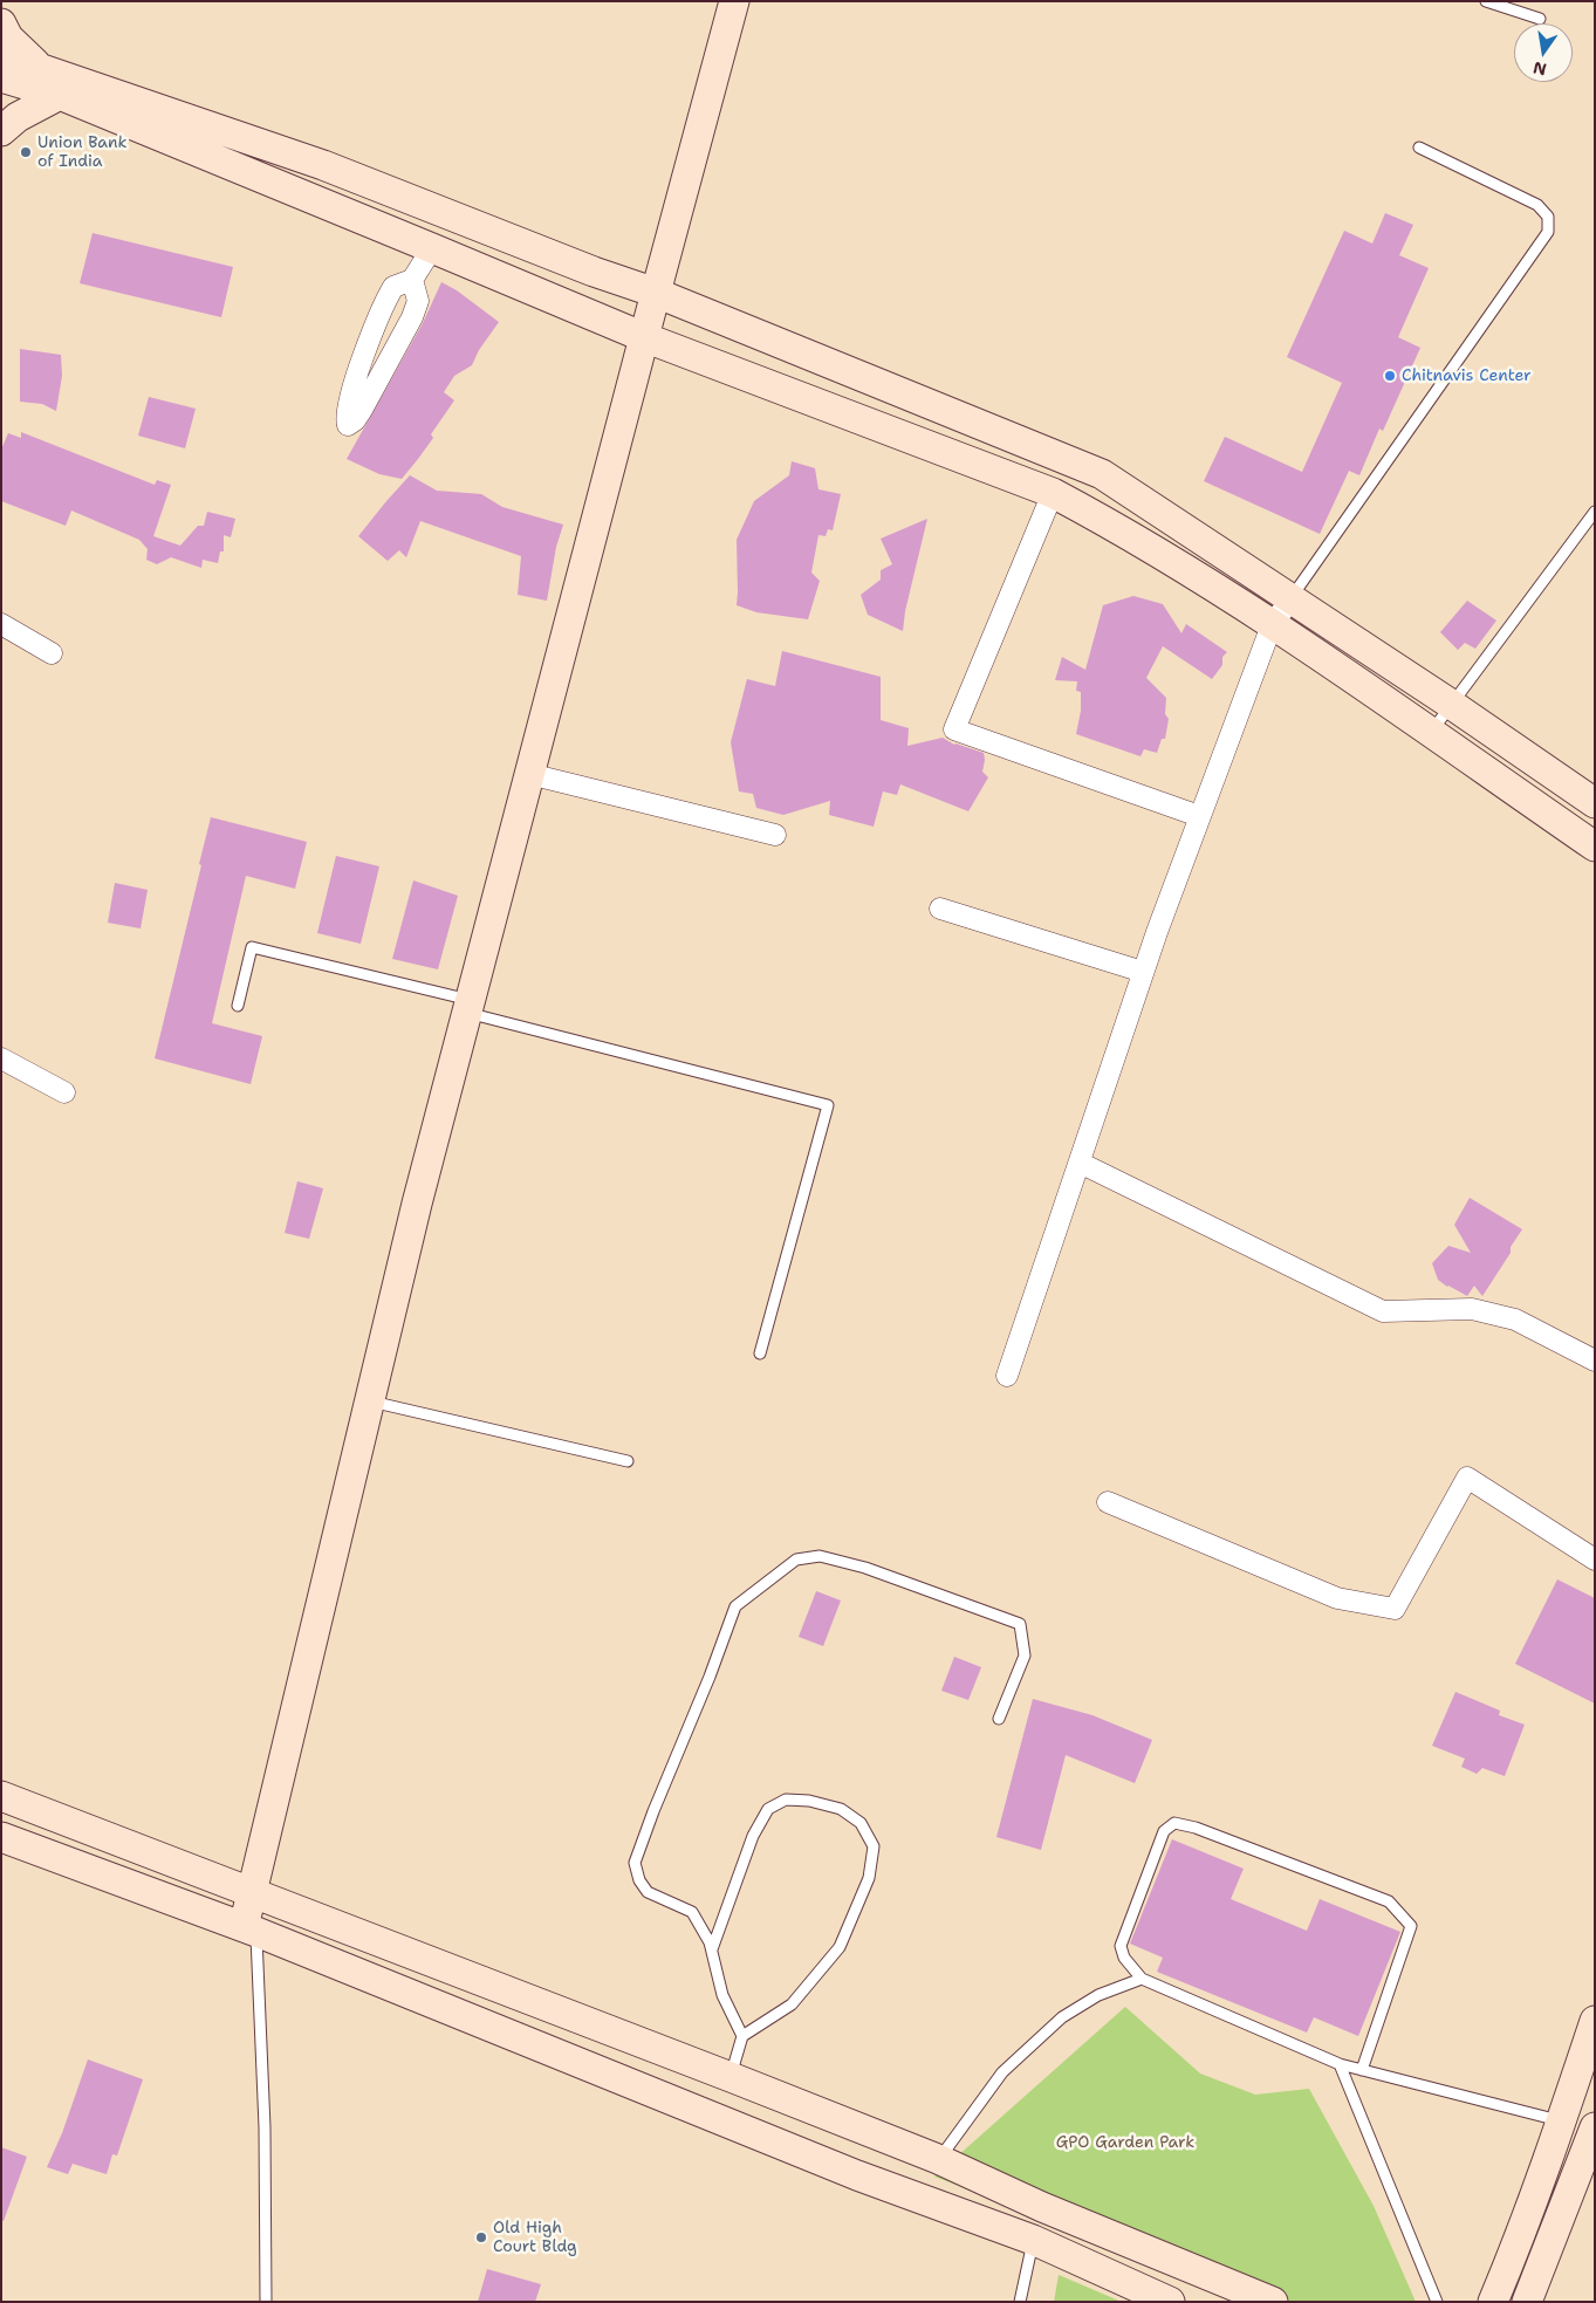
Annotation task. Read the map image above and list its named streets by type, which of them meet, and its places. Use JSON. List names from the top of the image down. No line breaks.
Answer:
{"parks":["GPO Garden Park"],"places":["Union Bank of India","Chitnavis Center","Old High Court Bldg"],"north":"bottom"}
